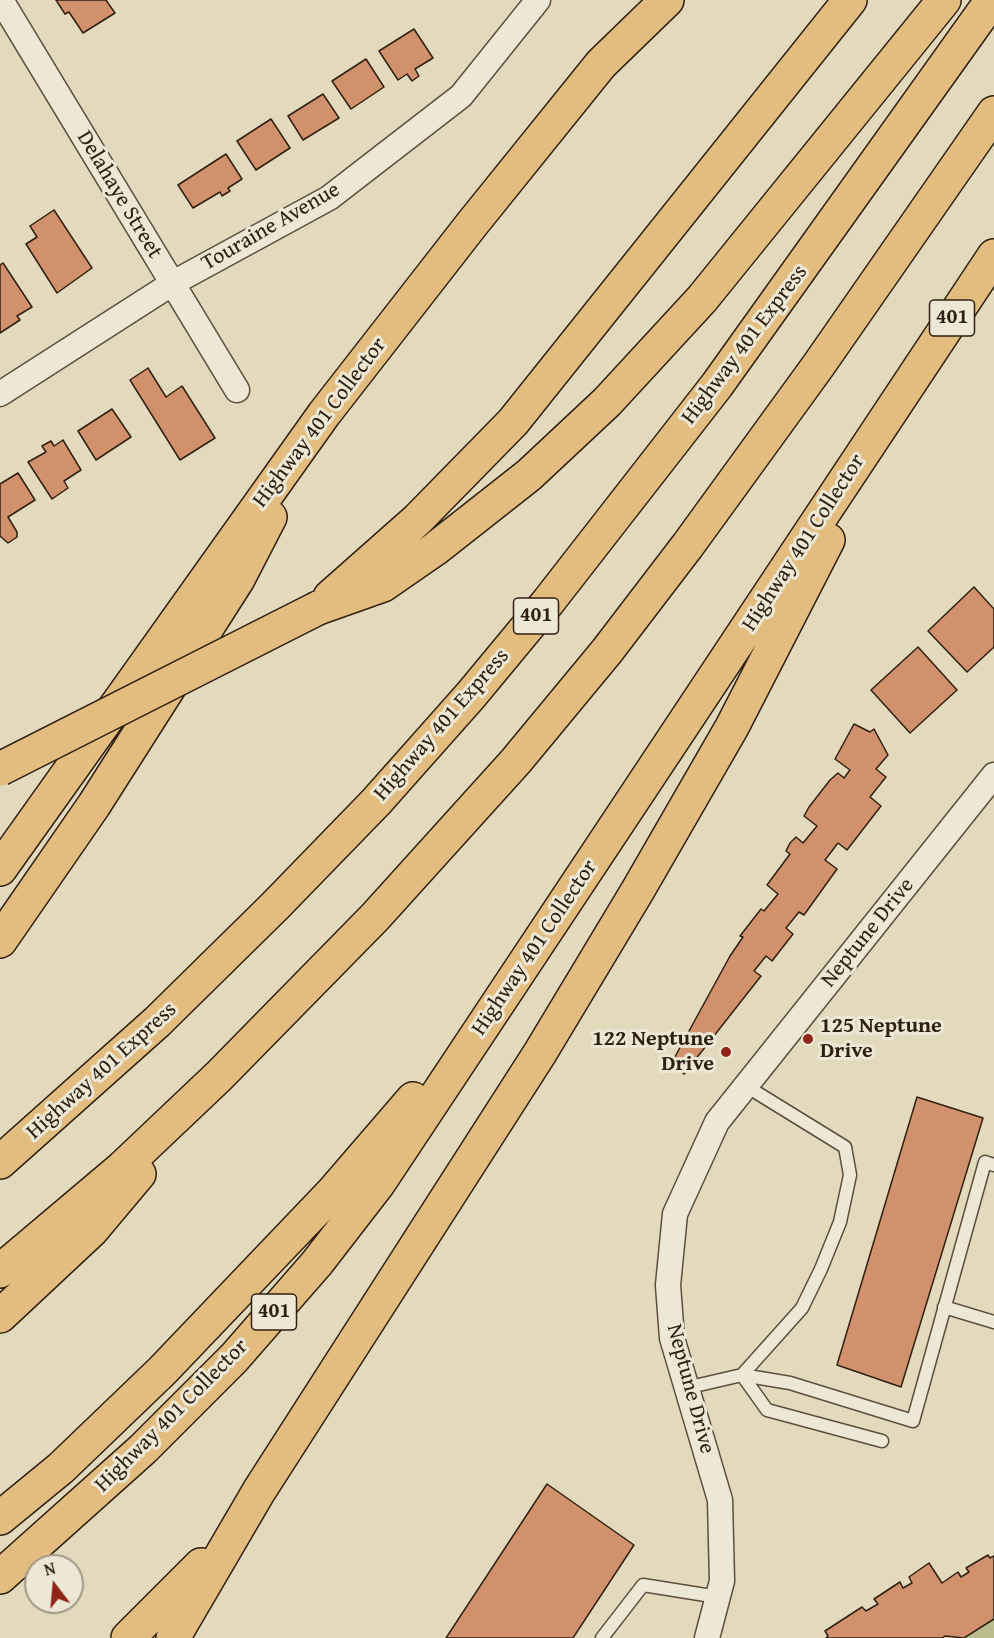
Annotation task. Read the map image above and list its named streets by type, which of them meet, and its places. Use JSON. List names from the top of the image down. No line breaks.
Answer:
{"streets":{"highway":["401","Highway 401 Express","Highway 401 Collector"],"street":["Delahaye Street","Touraine Avenue","Neptune Drive"]},"crossings":[["Delahaye Street","Touraine Avenue"]],"places":["125 Neptune Drive","122 Neptune Drive"],"north":"top"}
